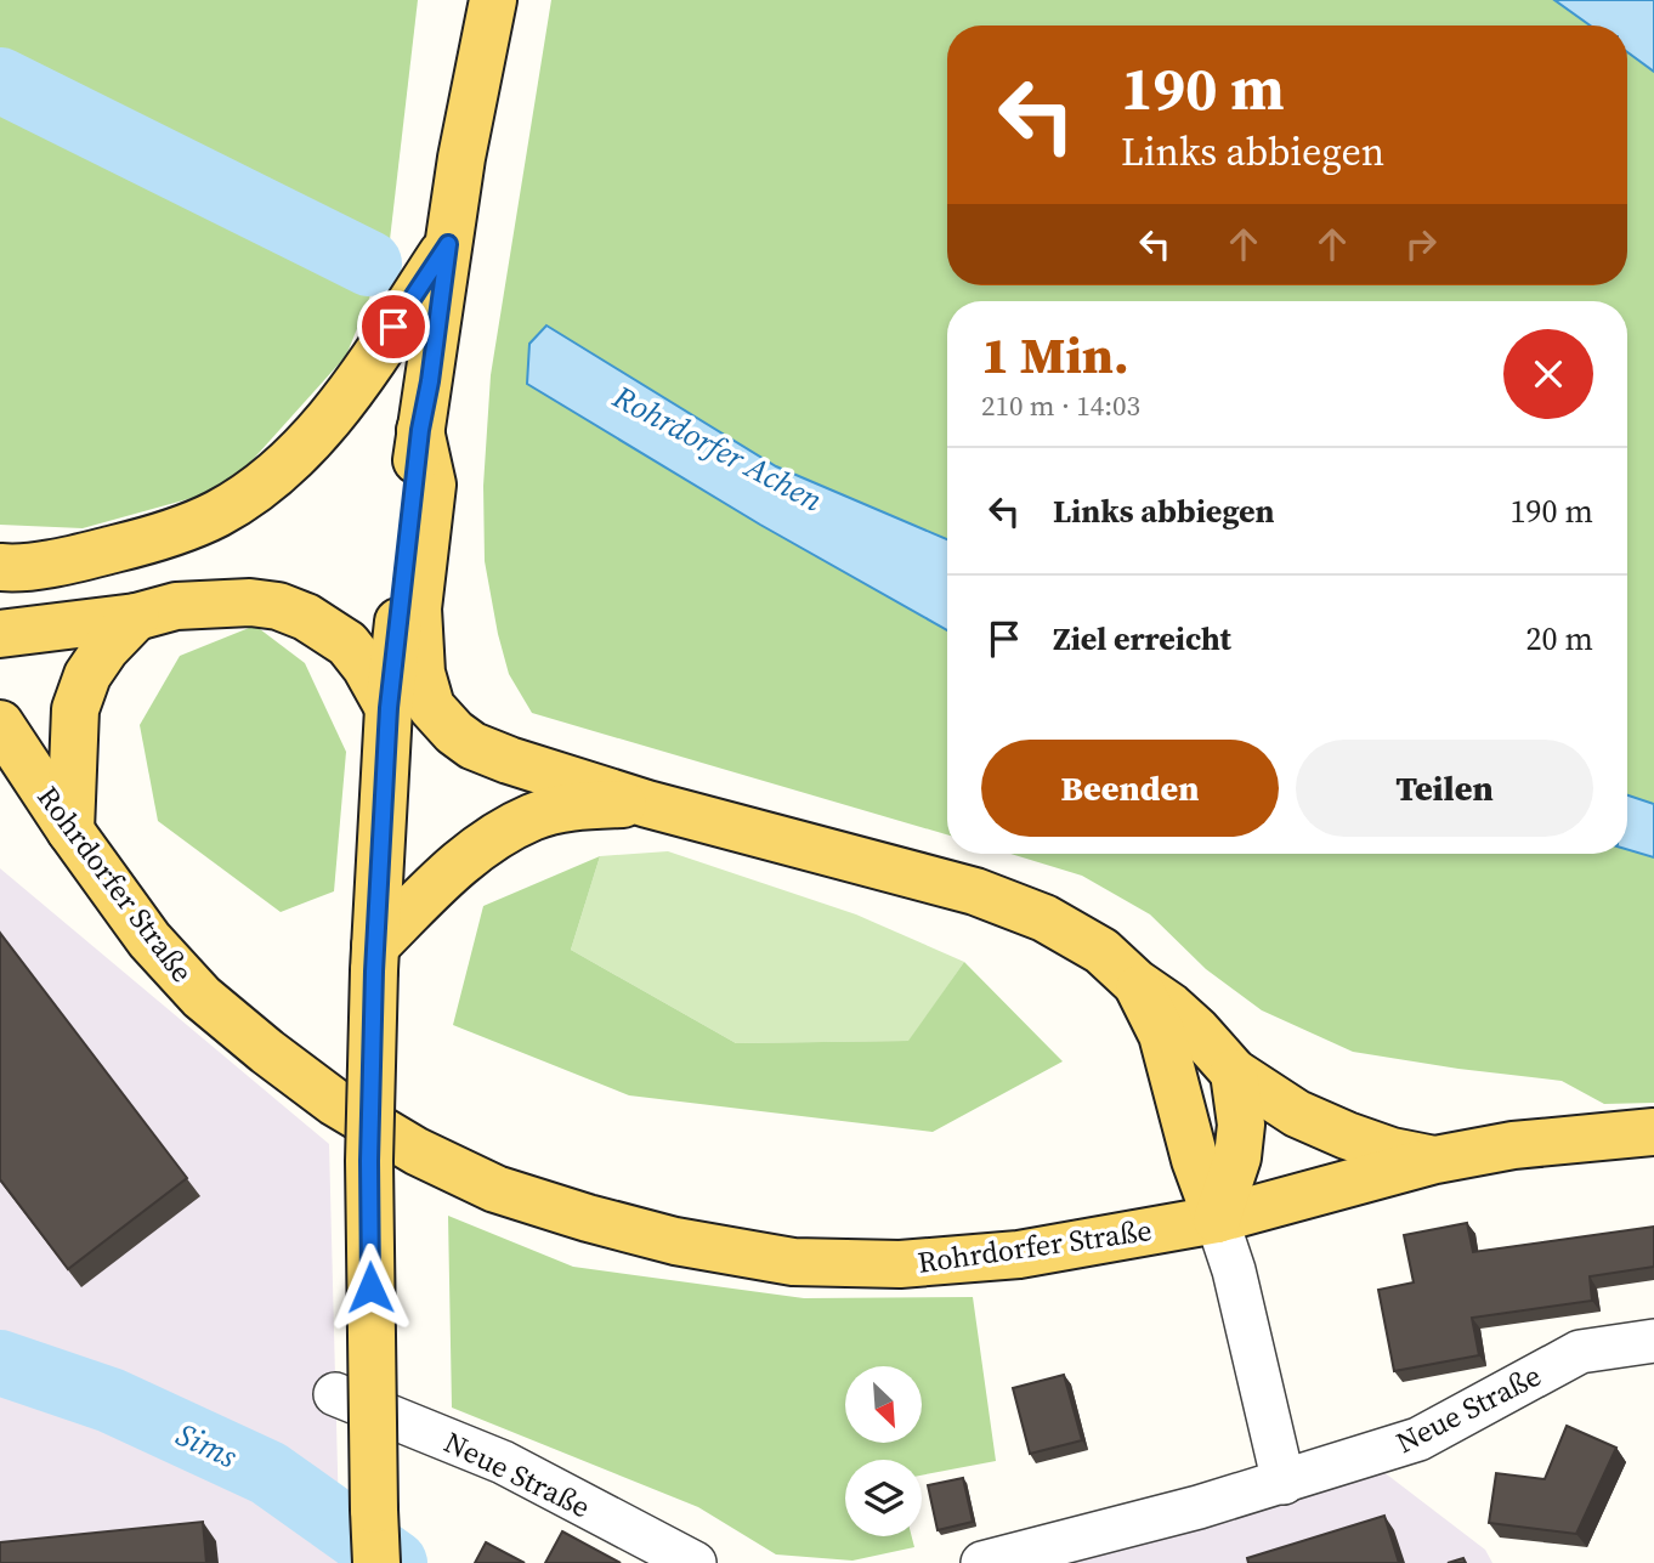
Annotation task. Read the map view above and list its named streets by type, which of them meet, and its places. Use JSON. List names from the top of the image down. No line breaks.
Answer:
{"streets":{"main road":["Rohrdorfer Straße"],"street":["Neue Straße"]},"water":["Rohrdorfer Achen","Sims"],"north":"bottom right","page":{"turn":["190 m","Links abbiegen"],"heading":["1 Min.","210 m · 14:03"],"list":[{"name":"Links abbiegen","value":"190 m"},{"name":"Ziel erreicht","value":"20 m"}],"buttons":["Beenden","Teilen"]}}
